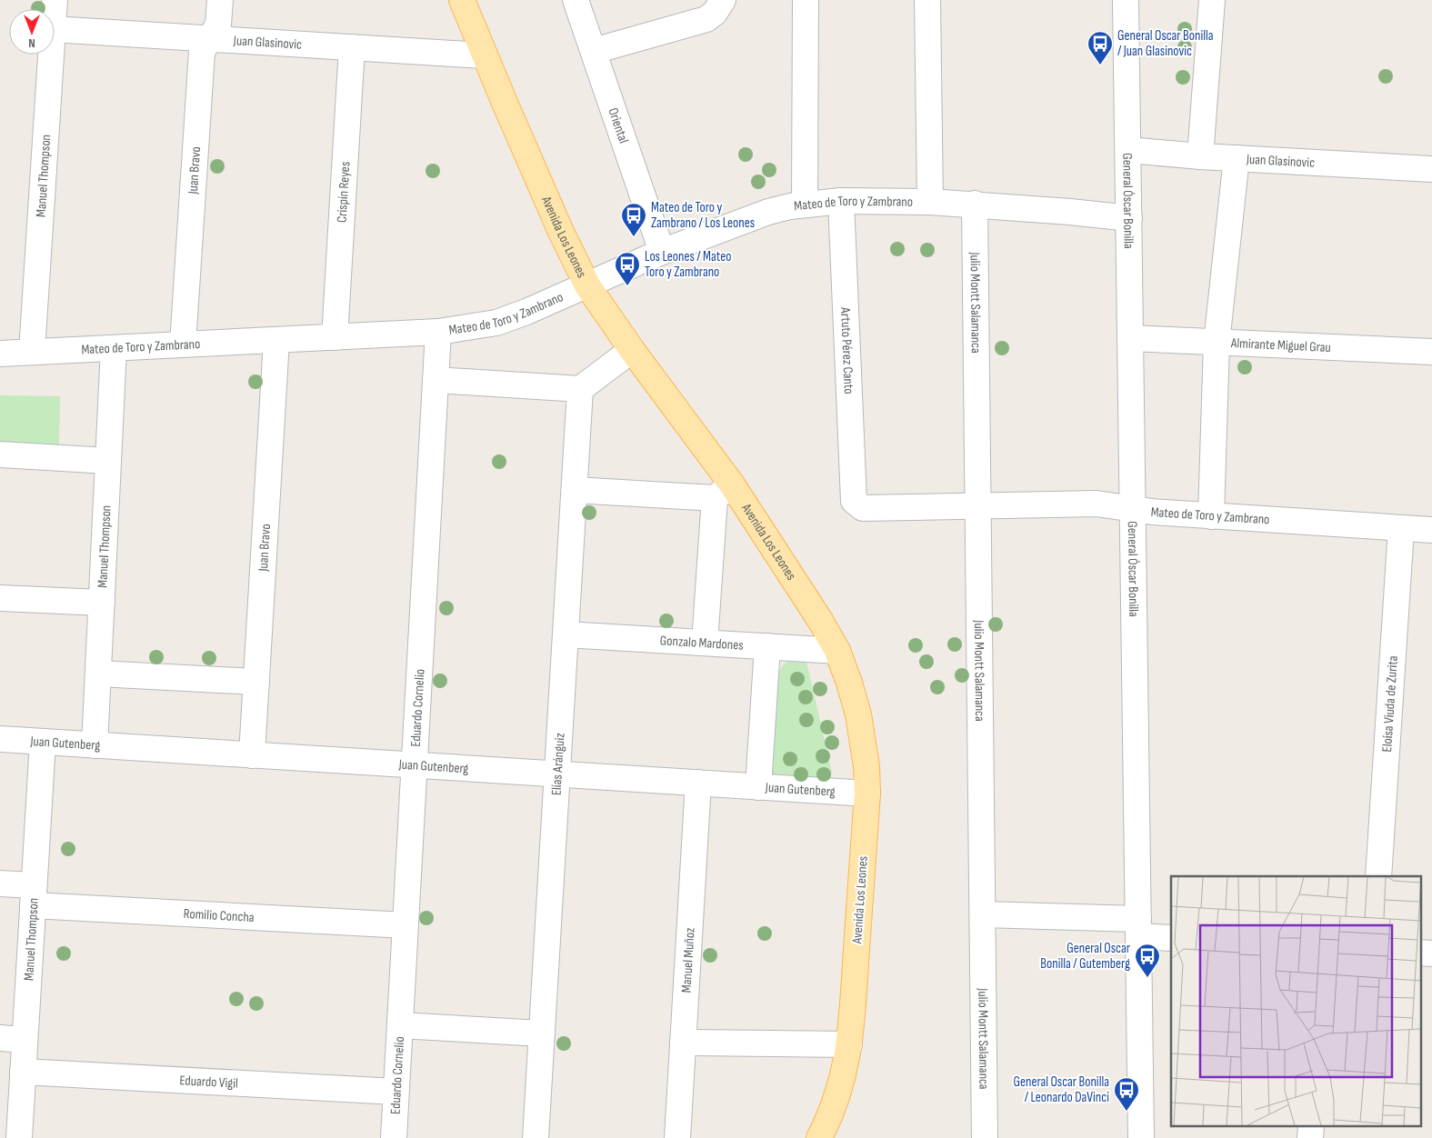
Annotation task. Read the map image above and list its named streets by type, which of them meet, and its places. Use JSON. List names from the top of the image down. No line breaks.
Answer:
{"streets":{"main road":["Avenida Los Leones"],"street":["Juan Glasinovic","Oriental","Juan Bravo","Manuel Thompson","Crispín Reyes","General Óscar Bonilla","Mateo de Toro y Zambrano","Julio Montt Salamanca","Almirante Miguel Grau","Artuto Pérez Canto","Gonzalo Mardones","Eloísa Viuda de Zurita","Eduardo Cornelio","Juan Gutenberg","Elías Aránguiz","Romilio Concha","Manuel Muñoz","Eduardo Vigil"]},"crossings":[["Juan Glasinovic","Juan Bravo"],["Juan Glasinovic","Crispín Reyes"],["Juan Glasinovic","General Óscar Bonilla"],["Juan Glasinovic","Avenida Los Leones"],["Oriental","Mateo de Toro y Zambrano"],["Juan Bravo","Mateo de Toro y Zambrano"],["Juan Bravo","Juan Gutenberg"],["Manuel Thompson","Mateo de Toro y Zambrano"],["Manuel Thompson","Juan Gutenberg"],["Manuel Thompson","Romilio Concha"],["Manuel Thompson","Eduardo Vigil"],["Crispín Reyes","Mateo de Toro y Zambrano"],["General Óscar Bonilla","Mateo de Toro y Zambrano"],["General Óscar Bonilla","Almirante Miguel Grau"],["Mateo de Toro y Zambrano","Avenida Los Leones"],["Mateo de Toro y Zambrano","Julio Montt Salamanca"],["Mateo de Toro y Zambrano","Artuto Pérez Canto"],["Mateo de Toro y Zambrano","Eloísa Viuda de Zurita"],["Mateo de Toro y Zambrano","Eduardo Cornelio"],["Avenida Los Leones","Gonzalo Mardones"],["Avenida Los Leones","Juan Gutenberg"],["Gonzalo Mardones","Elías Aránguiz"],["Eduardo Cornelio","Juan Gutenberg"],["Eduardo Cornelio","Romilio Concha"],["Eduardo Cornelio","Eduardo Vigil"],["Juan Gutenberg","Elías Aránguiz"],["Juan Gutenberg","Manuel Muñoz"]],"places":{"bus stop":["General Oscar Bonilla / Juan Glasinovic","Mateo de Toro y Zambrano / Los Leones","Los Leones / Mateo Toro y Zambrano","General Oscar Bonilla / Gutemberg","General Oscar Bonilla / Leonardo DaVinci"]},"north":"bottom"}
